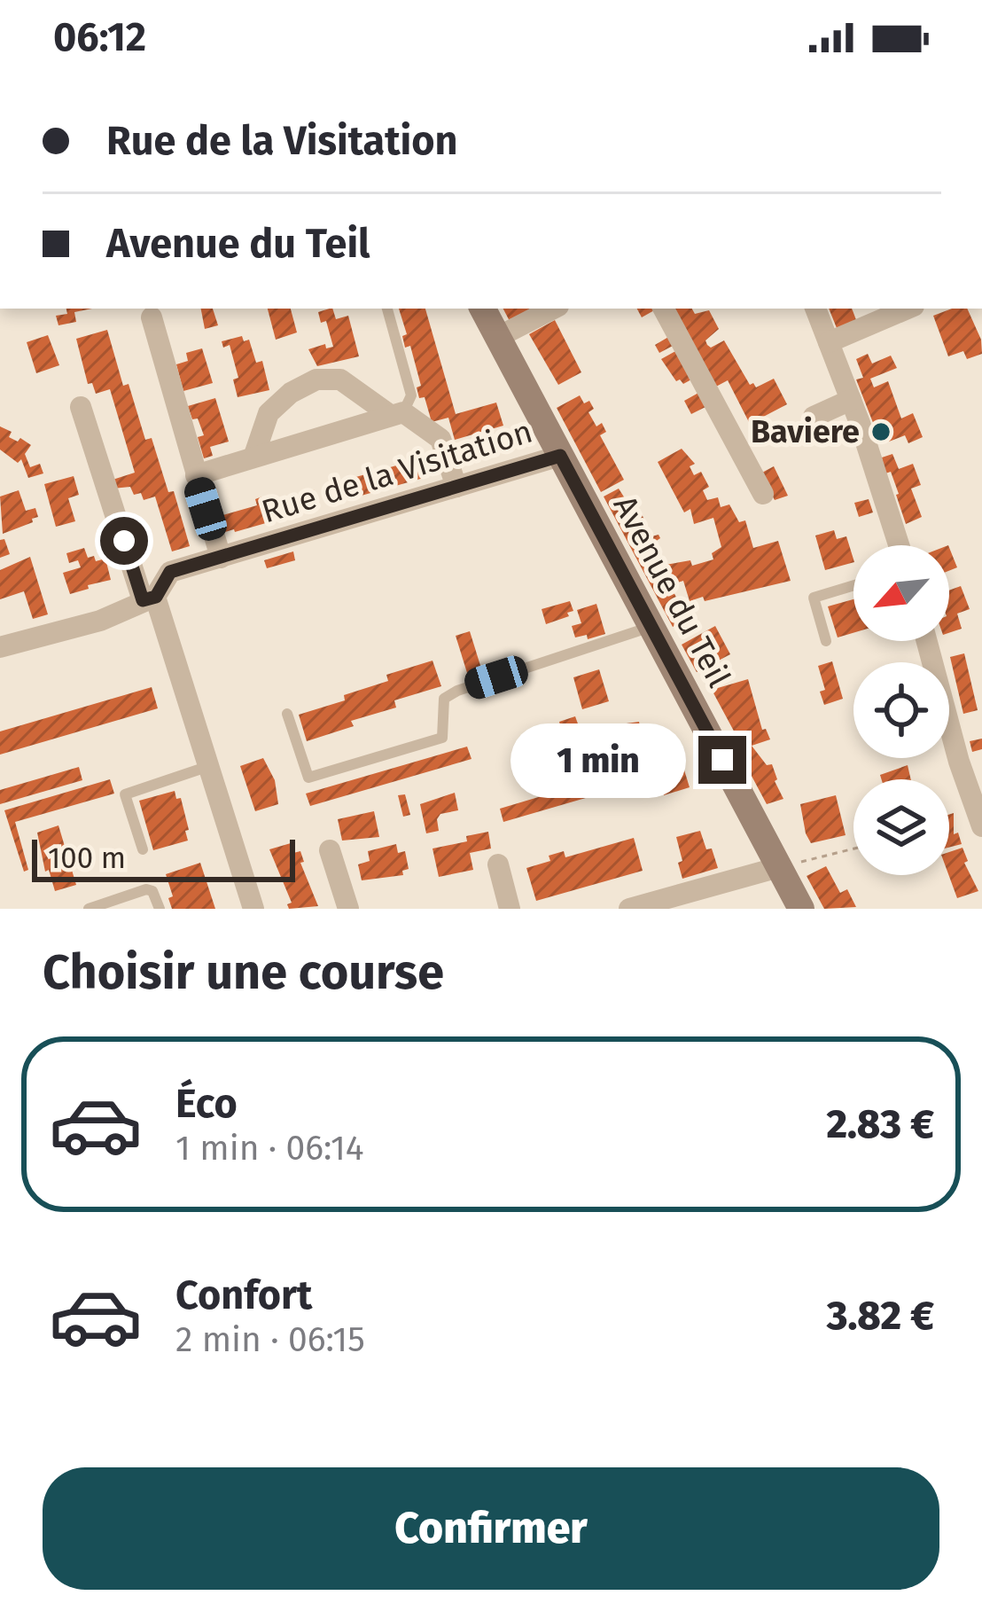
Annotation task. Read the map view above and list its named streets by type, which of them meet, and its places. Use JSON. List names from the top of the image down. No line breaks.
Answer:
{"streets":{"main road":["Avenue du Teil"],"street":["Rue de la Visitation"]},"crossings":[["Rue de la Visitation","Avenue du Teil"]],"places":["Baviere"],"scale_bar":"100 m","north":"bottom left","page":{"status":"06:12","banner":["Rue de la Visitation","Avenue du Teil"],"bubble":"1 min","scale":"100 m","heading":"Choisir une course","list":[{"name":"Éco","note":"1 min · 06:14","value":"2.83 €"},{"name":"Confort","note":"2 min · 06:15","value":"3.82 €"}],"buttons":"Confirmer"}}
